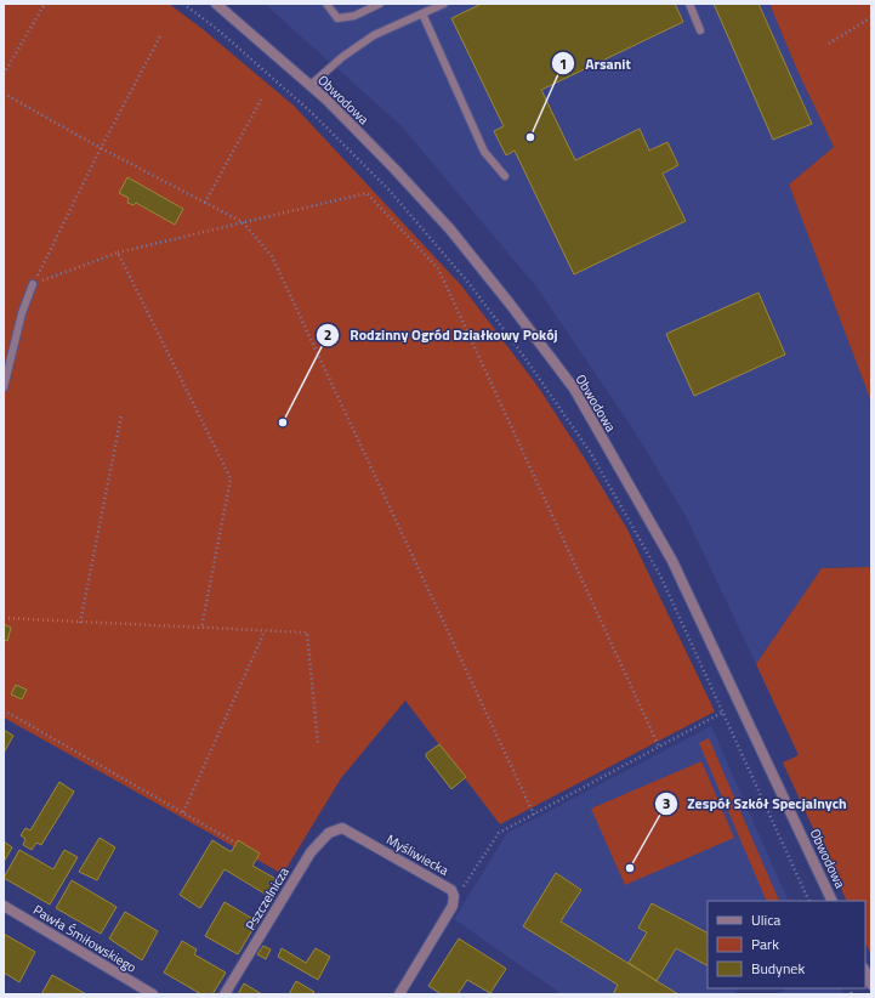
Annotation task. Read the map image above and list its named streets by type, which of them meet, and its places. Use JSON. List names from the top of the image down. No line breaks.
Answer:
{"streets":{"street":["Obwodowa","Myśliwiecka","Pszczelnicza","Pawła Śmiłowskiego"]},"crossings":[["Myśliwiecka","Pszczelnicza"]],"places":["Arsanit","Rodzinny Ogród Działkowy Pokój","Zespół Szkół Specjalnych"],"legend":["Ulica","Park","Budynek"]}
